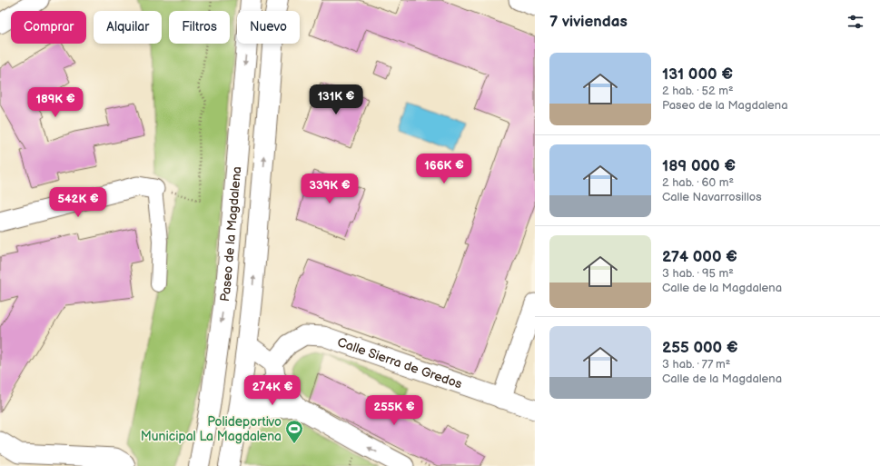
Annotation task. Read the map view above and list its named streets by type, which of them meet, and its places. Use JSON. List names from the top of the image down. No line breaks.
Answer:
{"streets":{"main road":["Paseo de la Magdalena"],"street":["Calle Sierra de Gredos"]},"crossings":[["Paseo de la Magdalena","Calle Sierra de Gredos"]],"places":{"sports":["Polideportivo Municipal La Magdalena"]},"page":{"heading":"7 viviendas","chip":["Comprar","Alquilar","Filtros","Nuevo"],"list":[{"name":"131 000 €","note":"2 hab. · 52 m² · Paseo de la Magdalena"},{"name":"189 000 €","note":"2 hab. · 60 m² · Calle Navarrosillos"},{"name":"274 000 €","note":"3 hab. · 95 m² · Calle de la Magdalena"},{"name":"255 000 €","note":"3 hab. · 77 m² · Calle de la Magdalena"}],"price":["131K €","189K €","166K €","339K €","542K €","274K €","255K €"]}}
